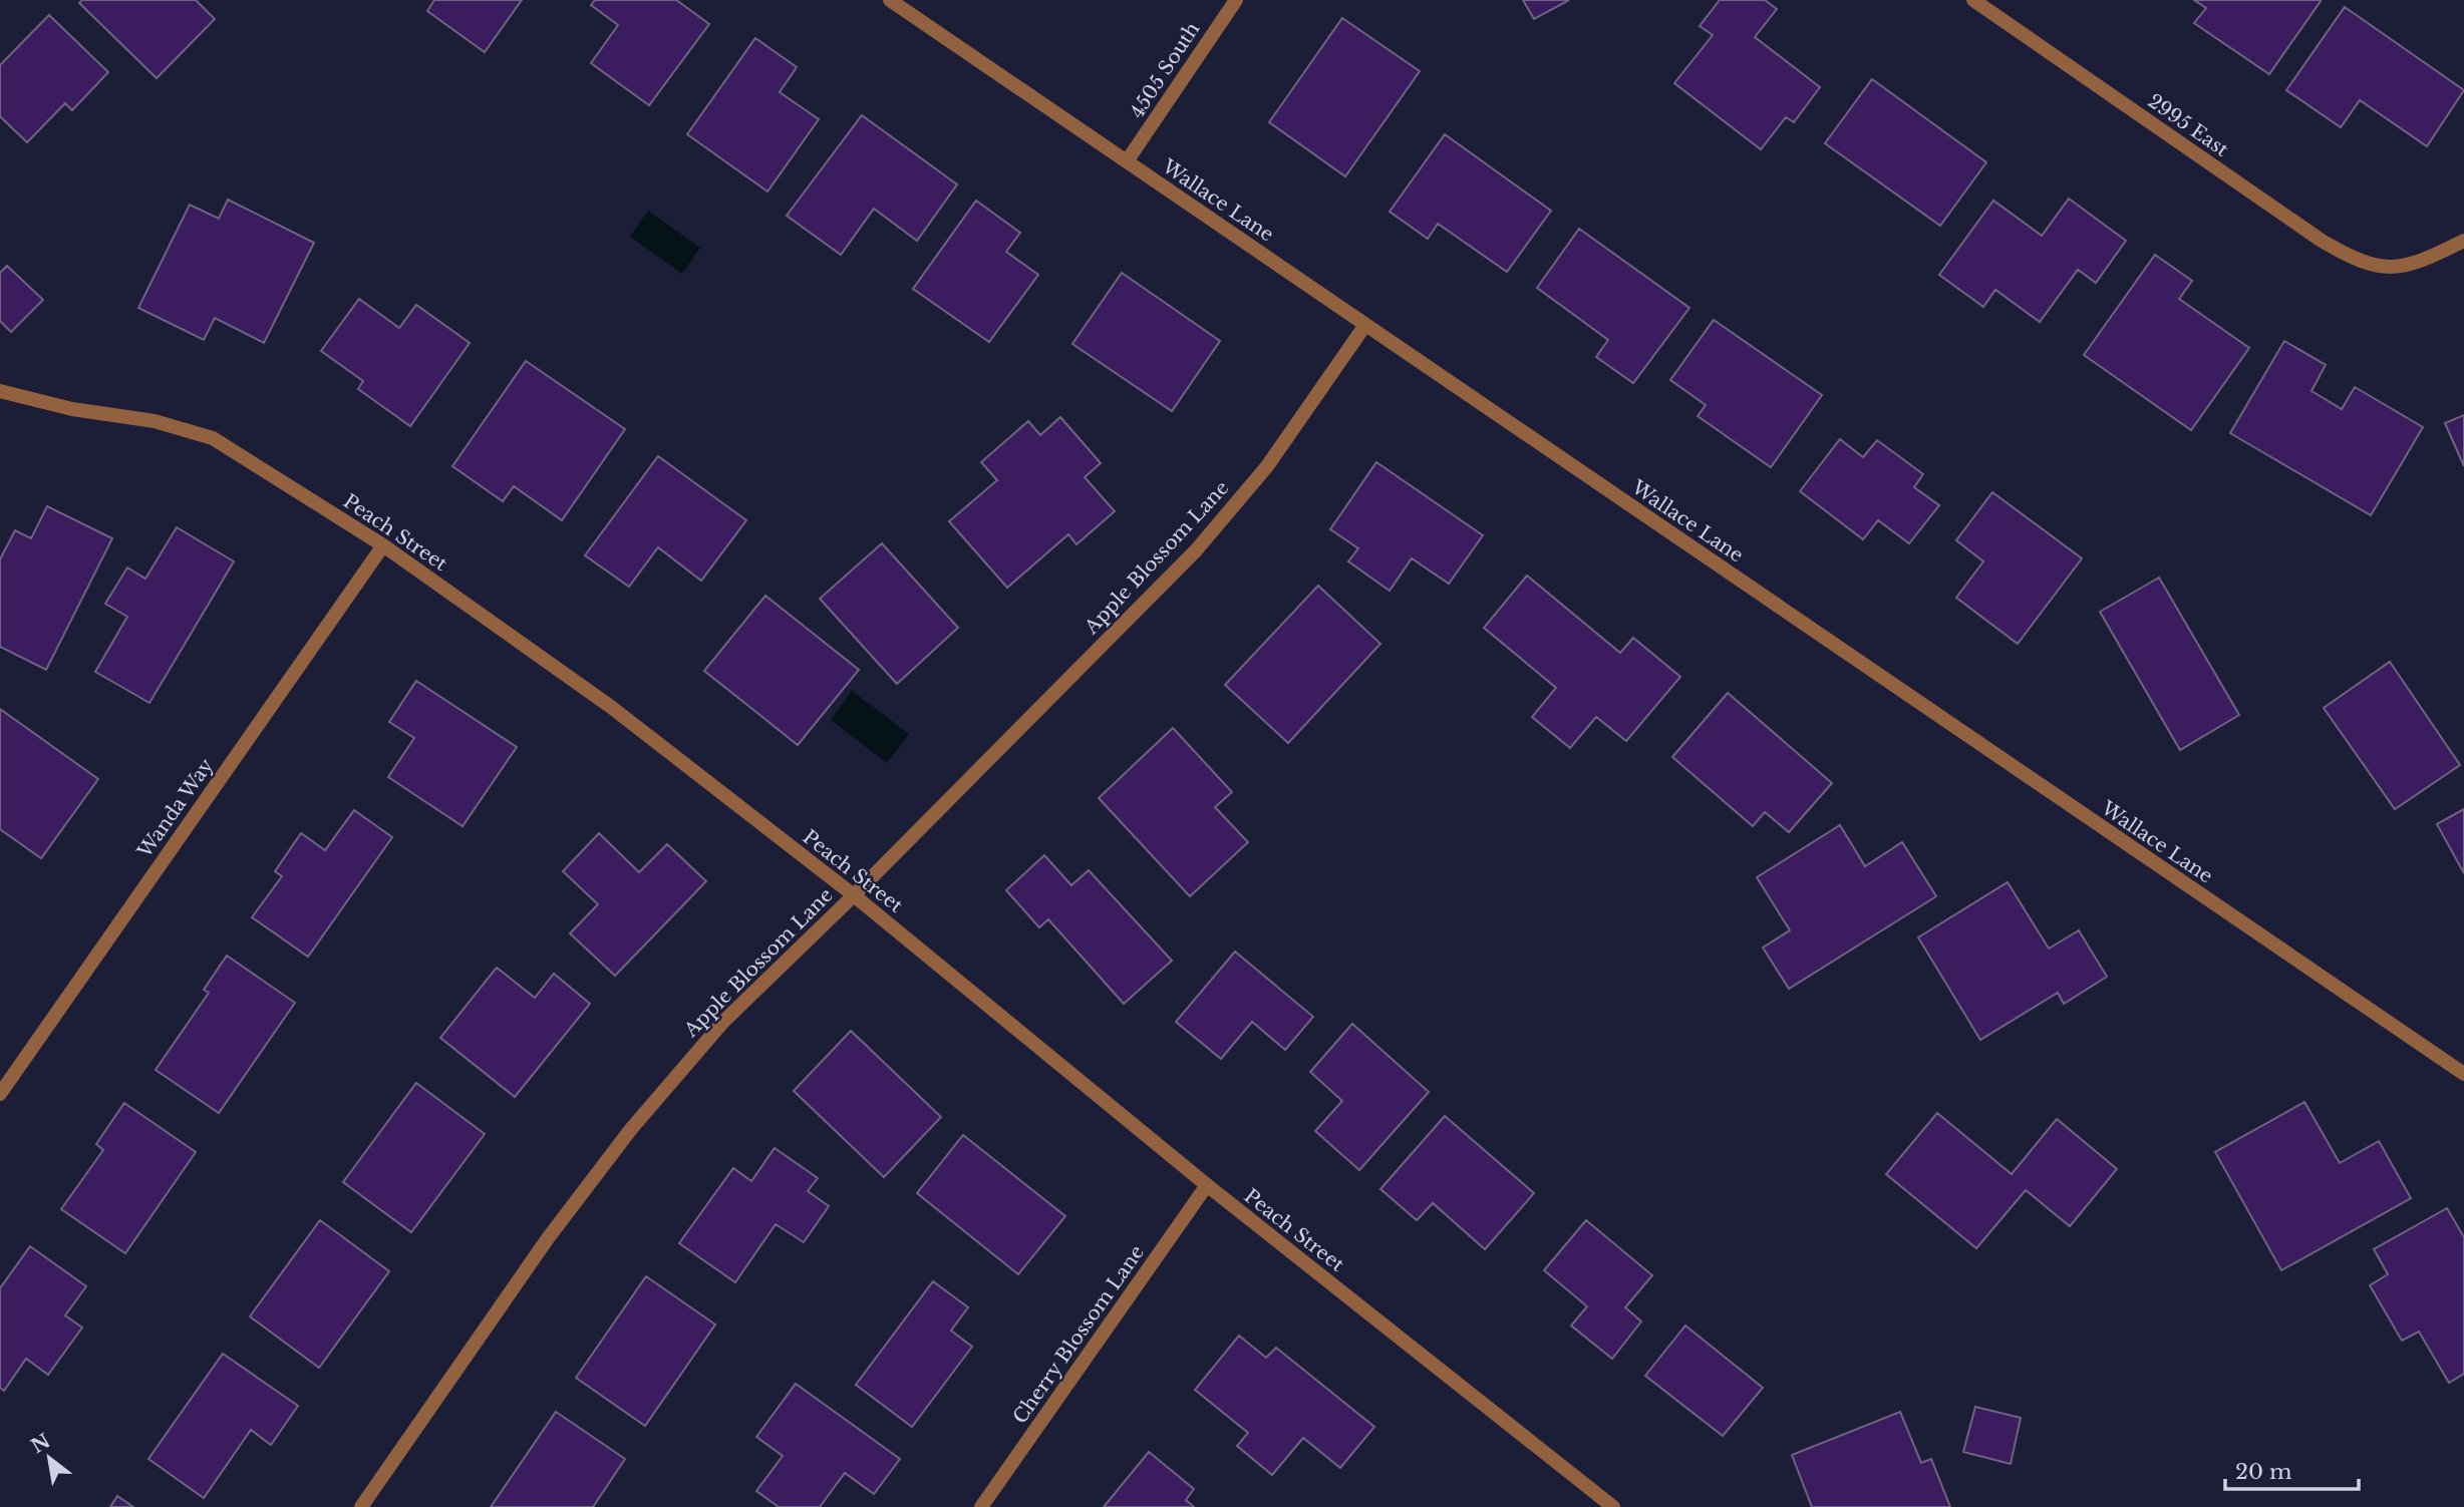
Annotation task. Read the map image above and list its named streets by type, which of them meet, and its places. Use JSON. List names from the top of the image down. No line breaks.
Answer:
{"streets":{"street":["4505 South","2995 East","Wallace Lane","Peach Street","Apple Blossom Lane","Wanda Way","Cherry Blossom Lane"]},"crossings":[["4505 South","Wallace Lane"],["Wallace Lane","Apple Blossom Lane"],["Peach Street","Apple Blossom Lane"],["Peach Street","Wanda Way"],["Peach Street","Cherry Blossom Lane"]],"scale_bar":"20 m","north":"top left"}
